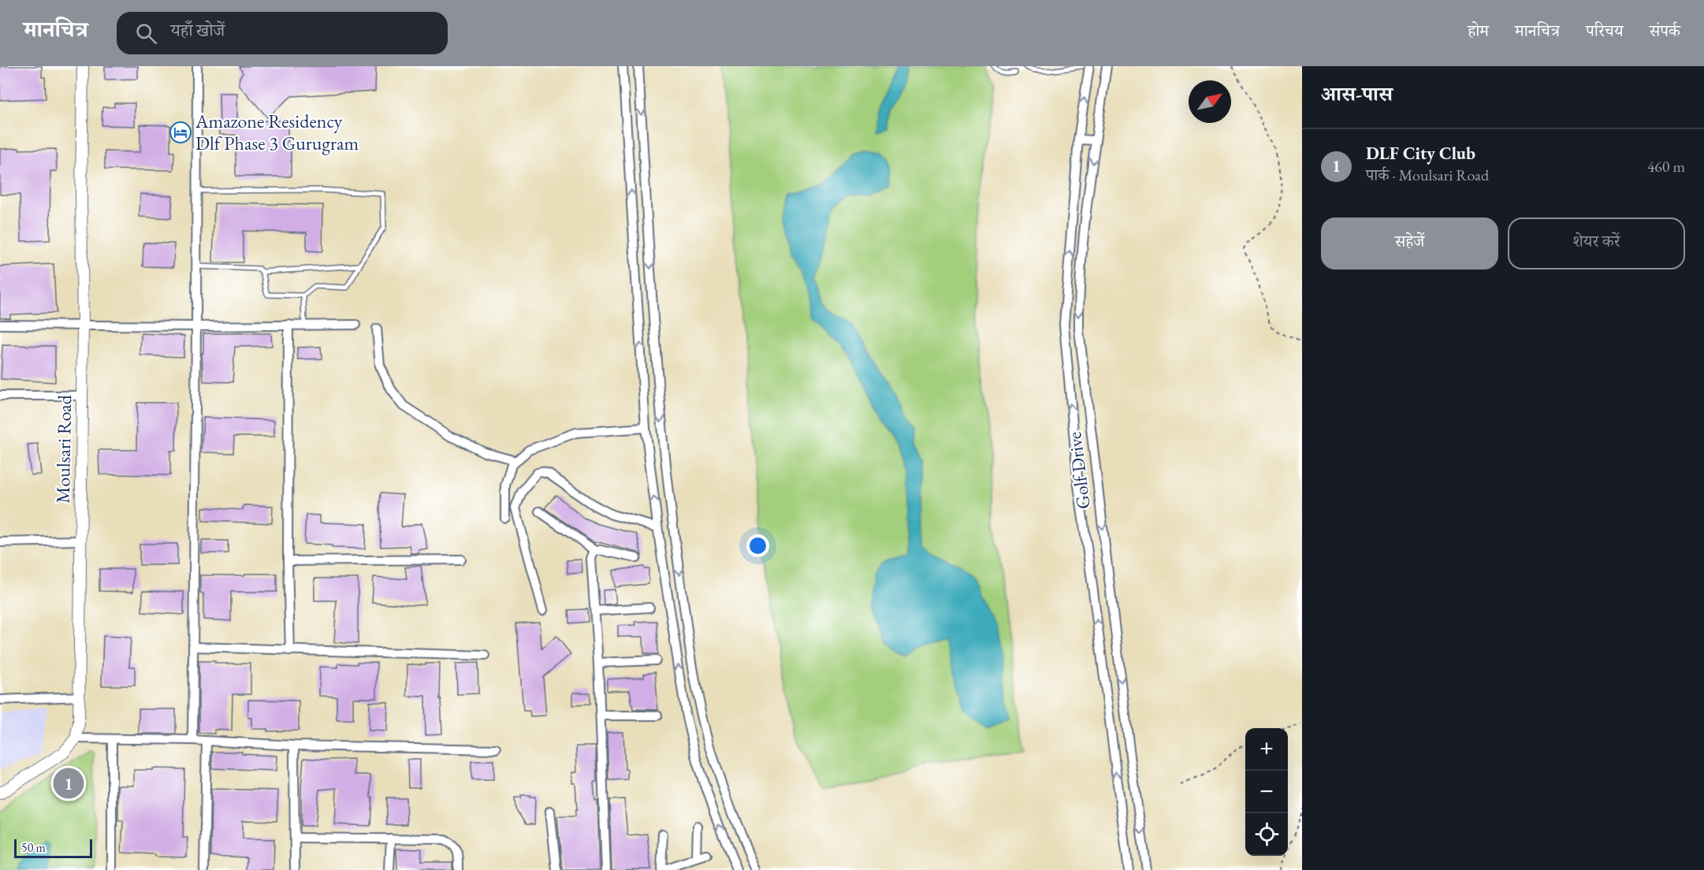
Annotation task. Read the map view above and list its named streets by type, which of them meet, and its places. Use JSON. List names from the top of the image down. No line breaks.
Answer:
{"streets":{"street":["Moulsari Road","Golf Drive"]},"places":{"hotel":["Amazone Residency Dlf Phase 3 Gurugram"]},"scale_bar":"50 m","north":"top right","page":{"header":"मानचित्र","search":"यहाँ खोजें","nav":["होम","मानचित्र","परिचय","संपर्क"],"heading":"आस-पास","list":[{"mark":"1","name":"DLF City Club","note":"पार्क · Moulsari Road","value":"460 m"}],"buttons":["सहेजें","शेयर करें"],"map_buttons":["+","−"],"pins":"1","scale":"50 m"}}
